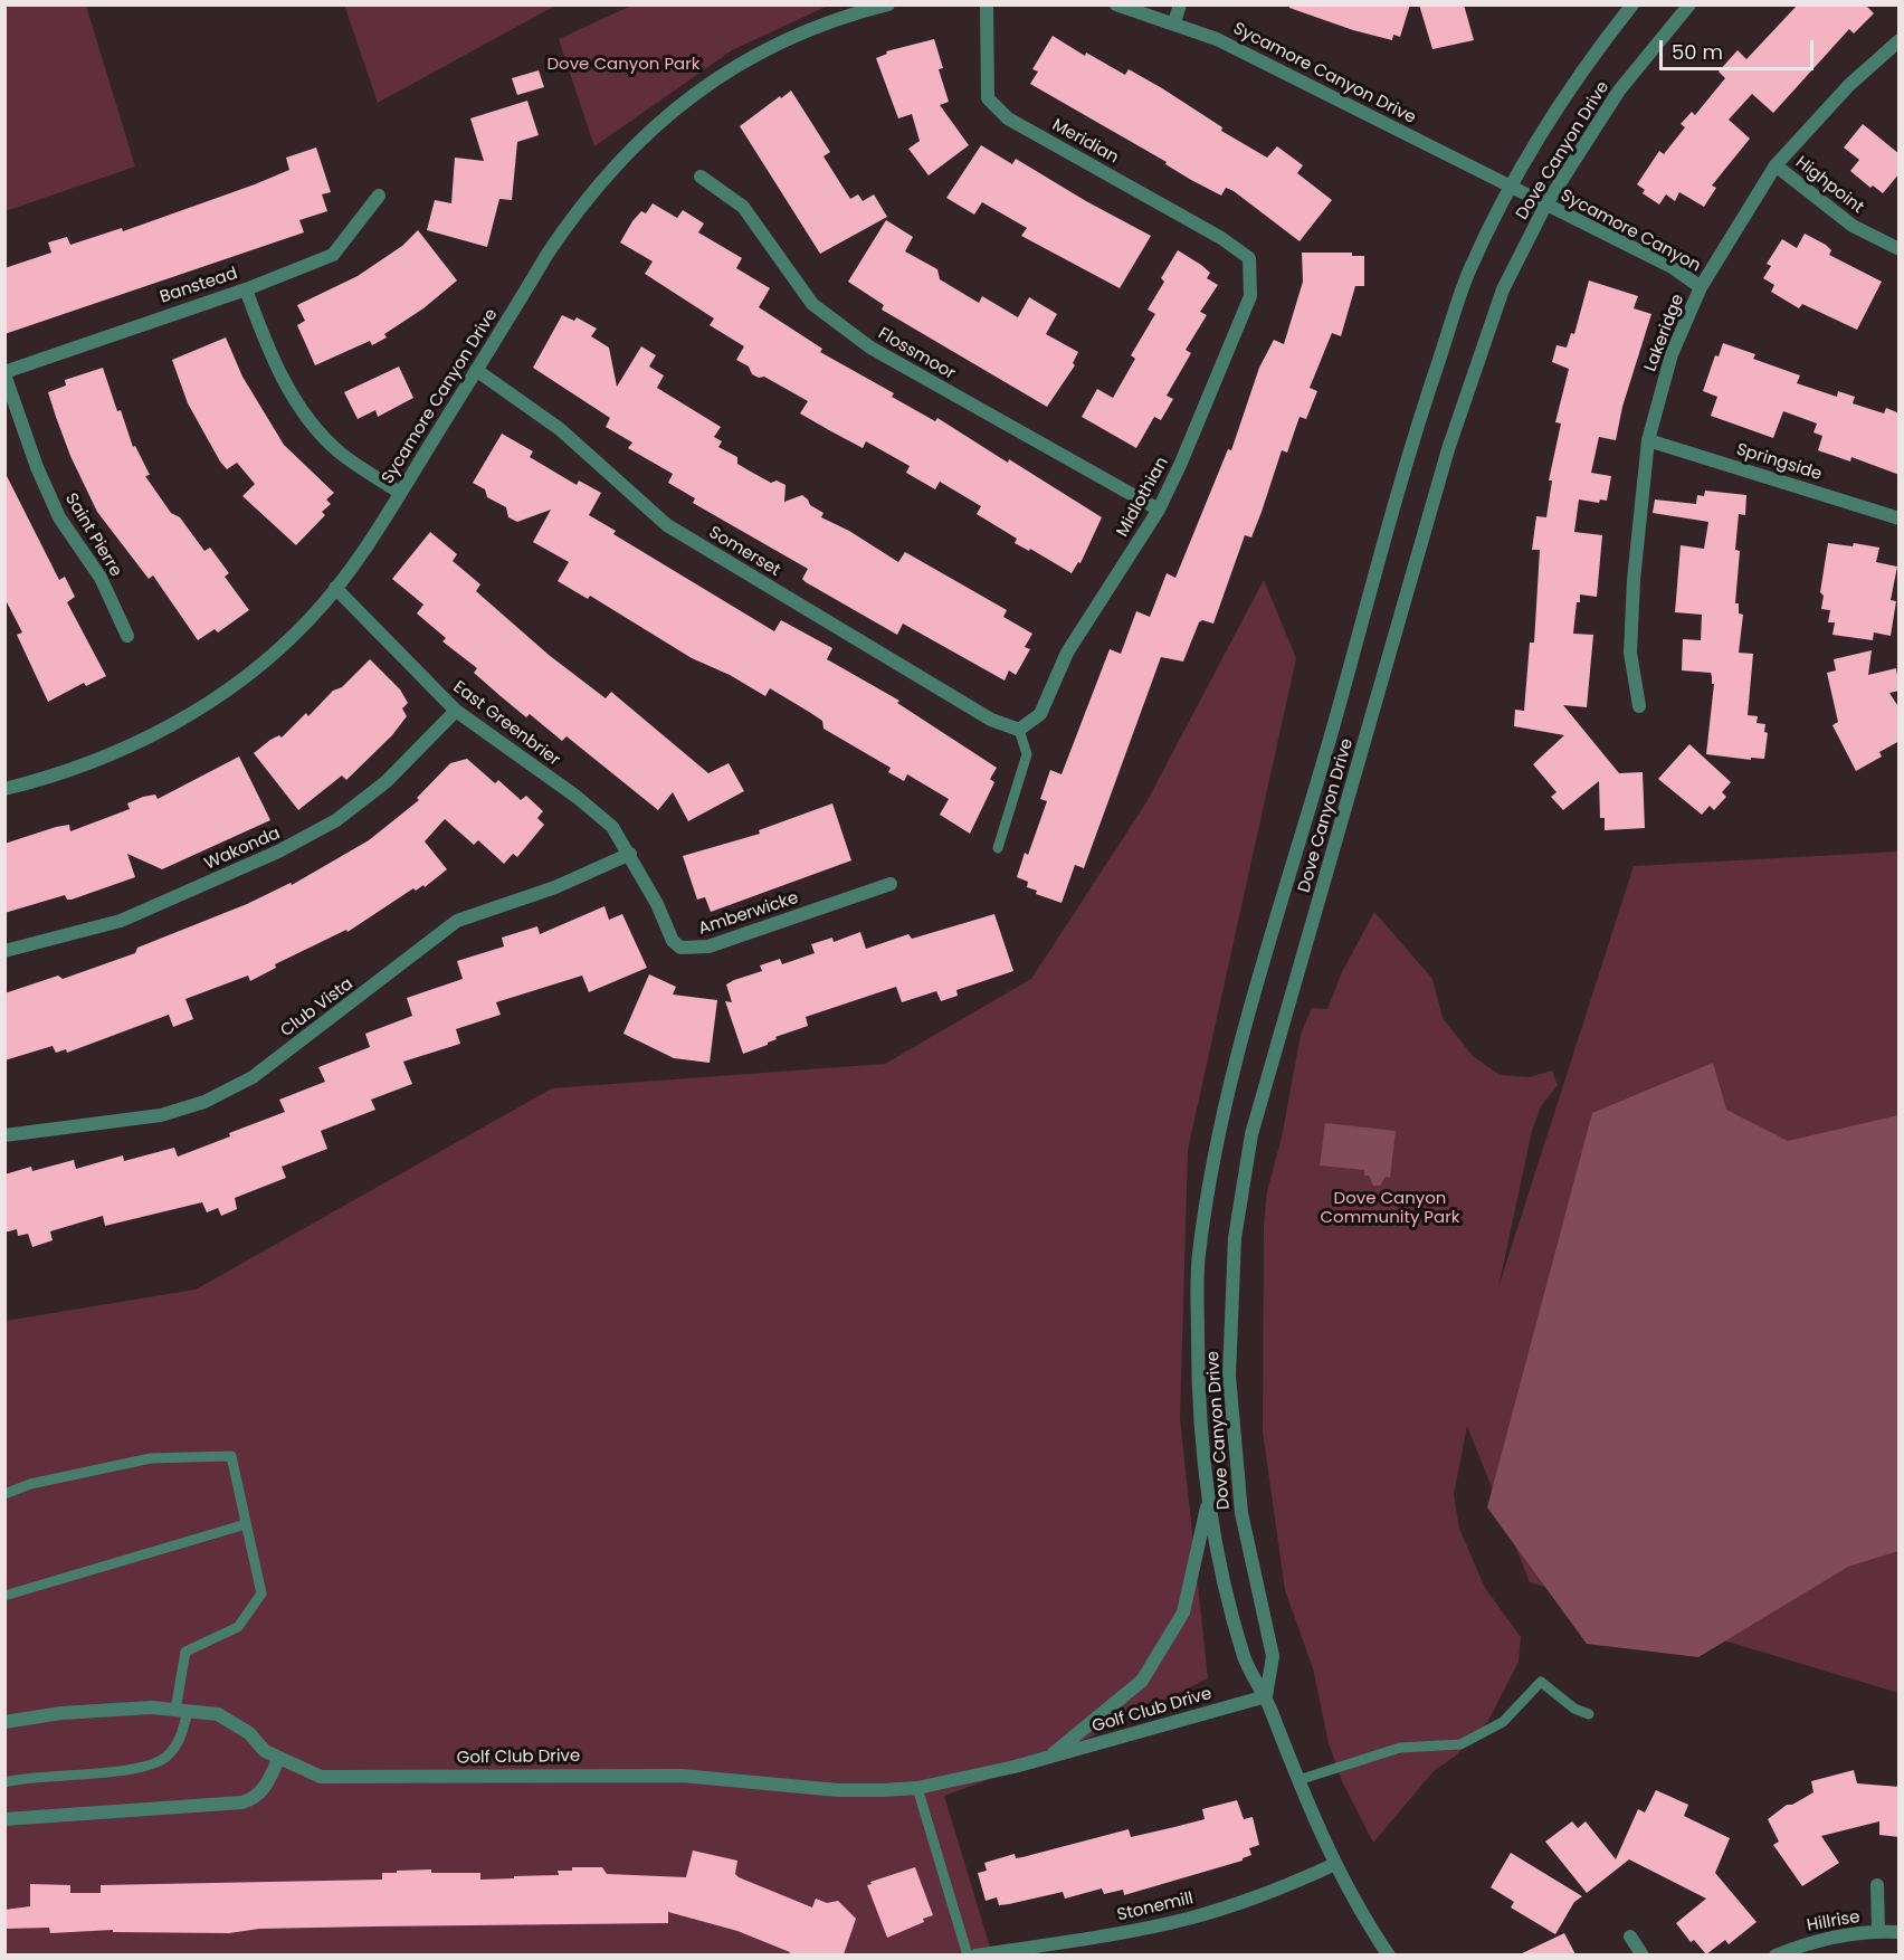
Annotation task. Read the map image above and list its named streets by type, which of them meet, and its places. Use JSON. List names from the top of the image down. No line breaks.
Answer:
{"streets":{"street":["Sycamore Canyon Drive","Meridian","Dove Canyon Drive","Highpoint","Sycamore Canyon","Banstead","Lakeridge","Flossmoor","Springside","Midlothian","Saint Pierre","Somerset","East Greenbrier","Wakonda","Amberwicke","Club Vista","Golf Club Drive","Stonemill","Hillrise"]},"crossings":[["Sycamore Canyon Drive","Dove Canyon Drive"],["Sycamore Canyon Drive","Sycamore Canyon"],["Sycamore Canyon Drive","Somerset"],["Sycamore Canyon Drive","East Greenbrier"],["Meridian","Midlothian"],["Dove Canyon Drive","Sycamore Canyon"],["Dove Canyon Drive","Golf Club Drive"],["Dove Canyon Drive","Stonemill"],["Highpoint","Lakeridge"],["Sycamore Canyon","Lakeridge"],["Banstead","Saint Pierre"],["Lakeridge","Springside"],["Flossmoor","Midlothian"],["Midlothian","Somerset"],["East Greenbrier","Wakonda"],["East Greenbrier","Amberwicke"],["East Greenbrier","Club Vista"],["Amberwicke","Club Vista"]],"parks":["Dove Canyon Park","Dove Canyon Community Park"],"scale_bar":"50 m"}
